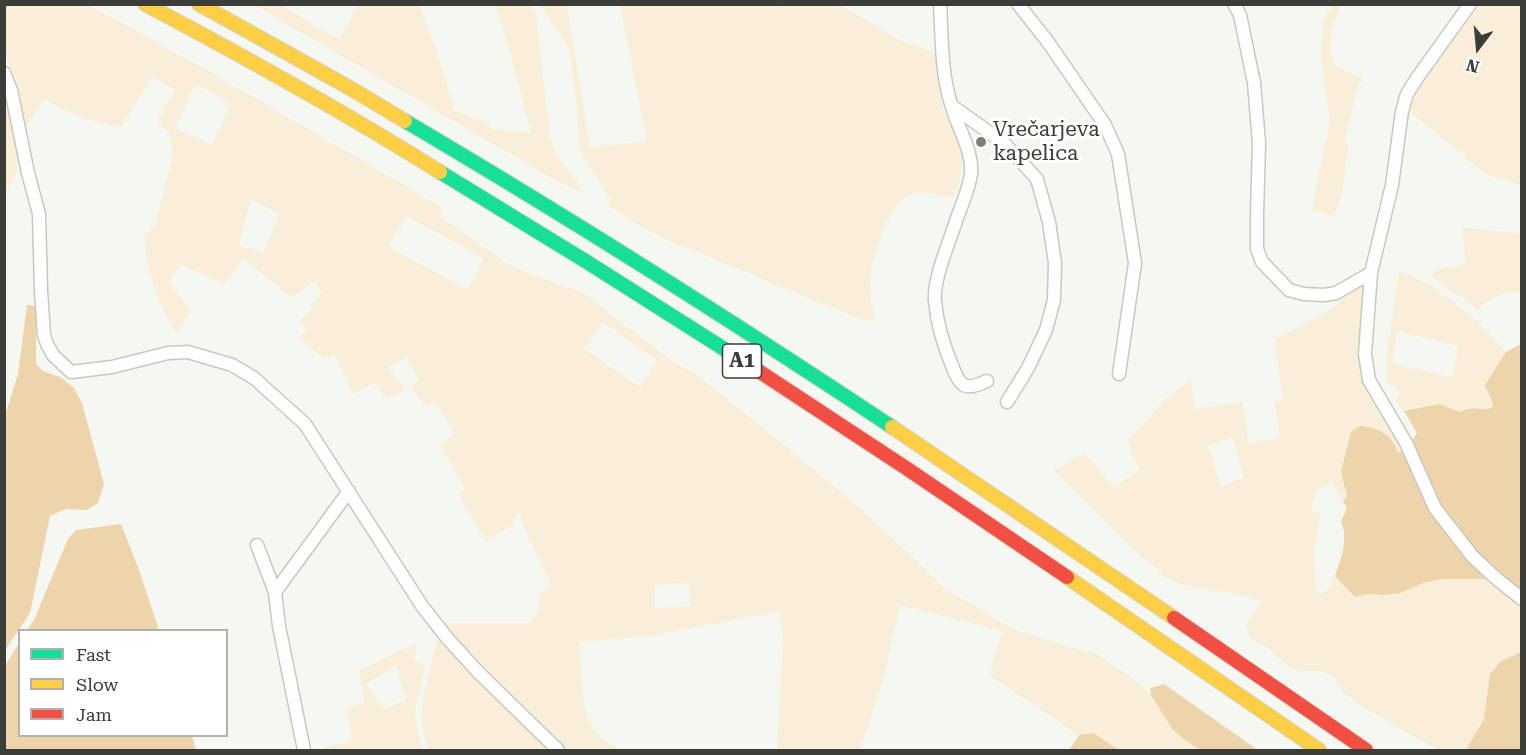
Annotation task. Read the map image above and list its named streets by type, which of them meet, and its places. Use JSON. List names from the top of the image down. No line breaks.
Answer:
{"streets":{"highway":["A1"]},"places":["Vrečarjeva kapelica"],"legend":["Fast","Slow","Jam"],"north":"bottom"}
